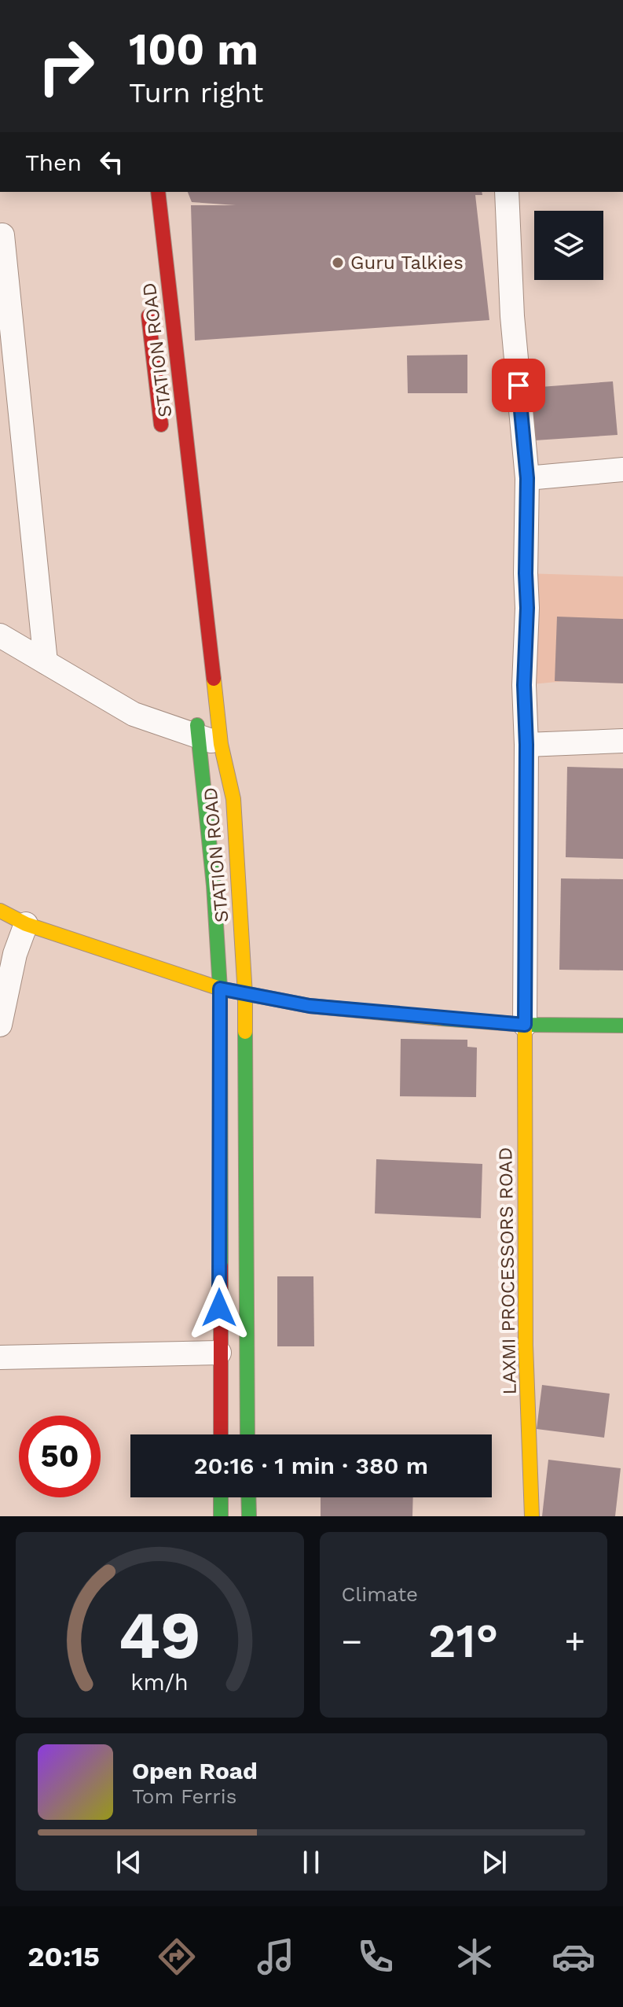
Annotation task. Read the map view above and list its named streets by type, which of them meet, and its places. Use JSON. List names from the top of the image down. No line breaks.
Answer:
{"streets":{"main road":["STATION ROAD","LAXMI PROCESSORS ROAD"]},"places":["Guru Talkies"],"page":{"turn":["100 m","Turn right"],"then":"Then","limit":"50","trip":"20:16 · 1 min · 380 m","tile":"Climate","heat":["−","21°","+"],"song":["Open Road","Tom Ferris"],"tabs":"20:15","gauge":["49","km/h"]}}
